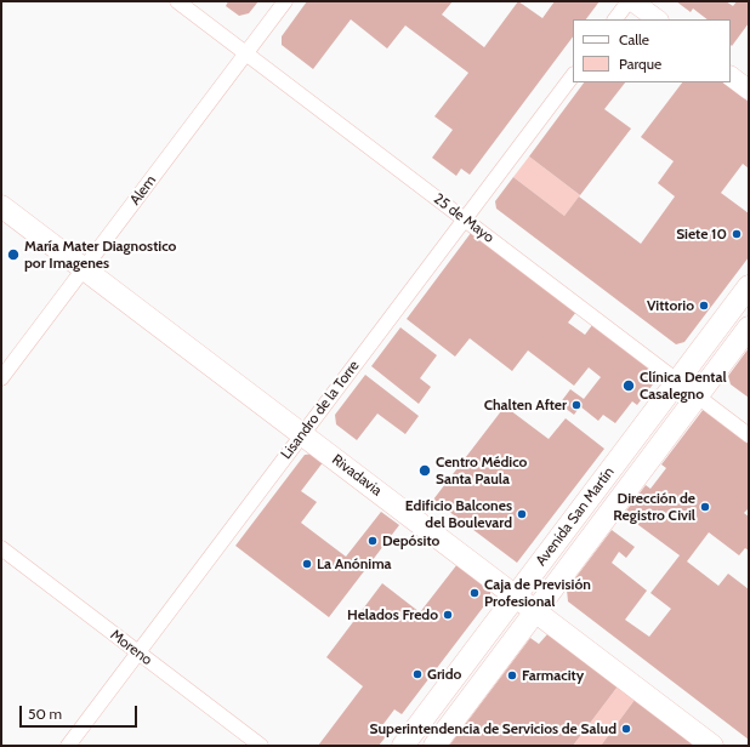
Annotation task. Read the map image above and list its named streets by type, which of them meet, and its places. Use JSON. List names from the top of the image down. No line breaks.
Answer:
{"streets":{"main road":["Rivadavia","Avenida San Martín"],"street":["Alem","25 de Mayo","Lisandro de la Torre","Moreno"]},"crossings":[["Alem","25 de Mayo"],["Alem","Rivadavia"],["25 de Mayo","Lisandro de la Torre"],["25 de Mayo","Avenida San Martín"],["Lisandro de la Torre","Rivadavia"],["Lisandro de la Torre","Moreno"],["Rivadavia","Avenida San Martín"]],"places":["Siete 10","María Mater Diagnostico por Imagenes","Vittorio","Clínica Dental Casalegno","Chalten After","Centro Médico Santa Paula","Dirección de Registro Civil","Edificio Balcones del Boulevard","Depósito","La Anónima","Caja de Previsión Profesional","Helados Fredo","Grido","Farmacity","Superintendencia de Servicios de Salud"],"legend":["Calle","Parque"],"scale_bar":"50 m"}
